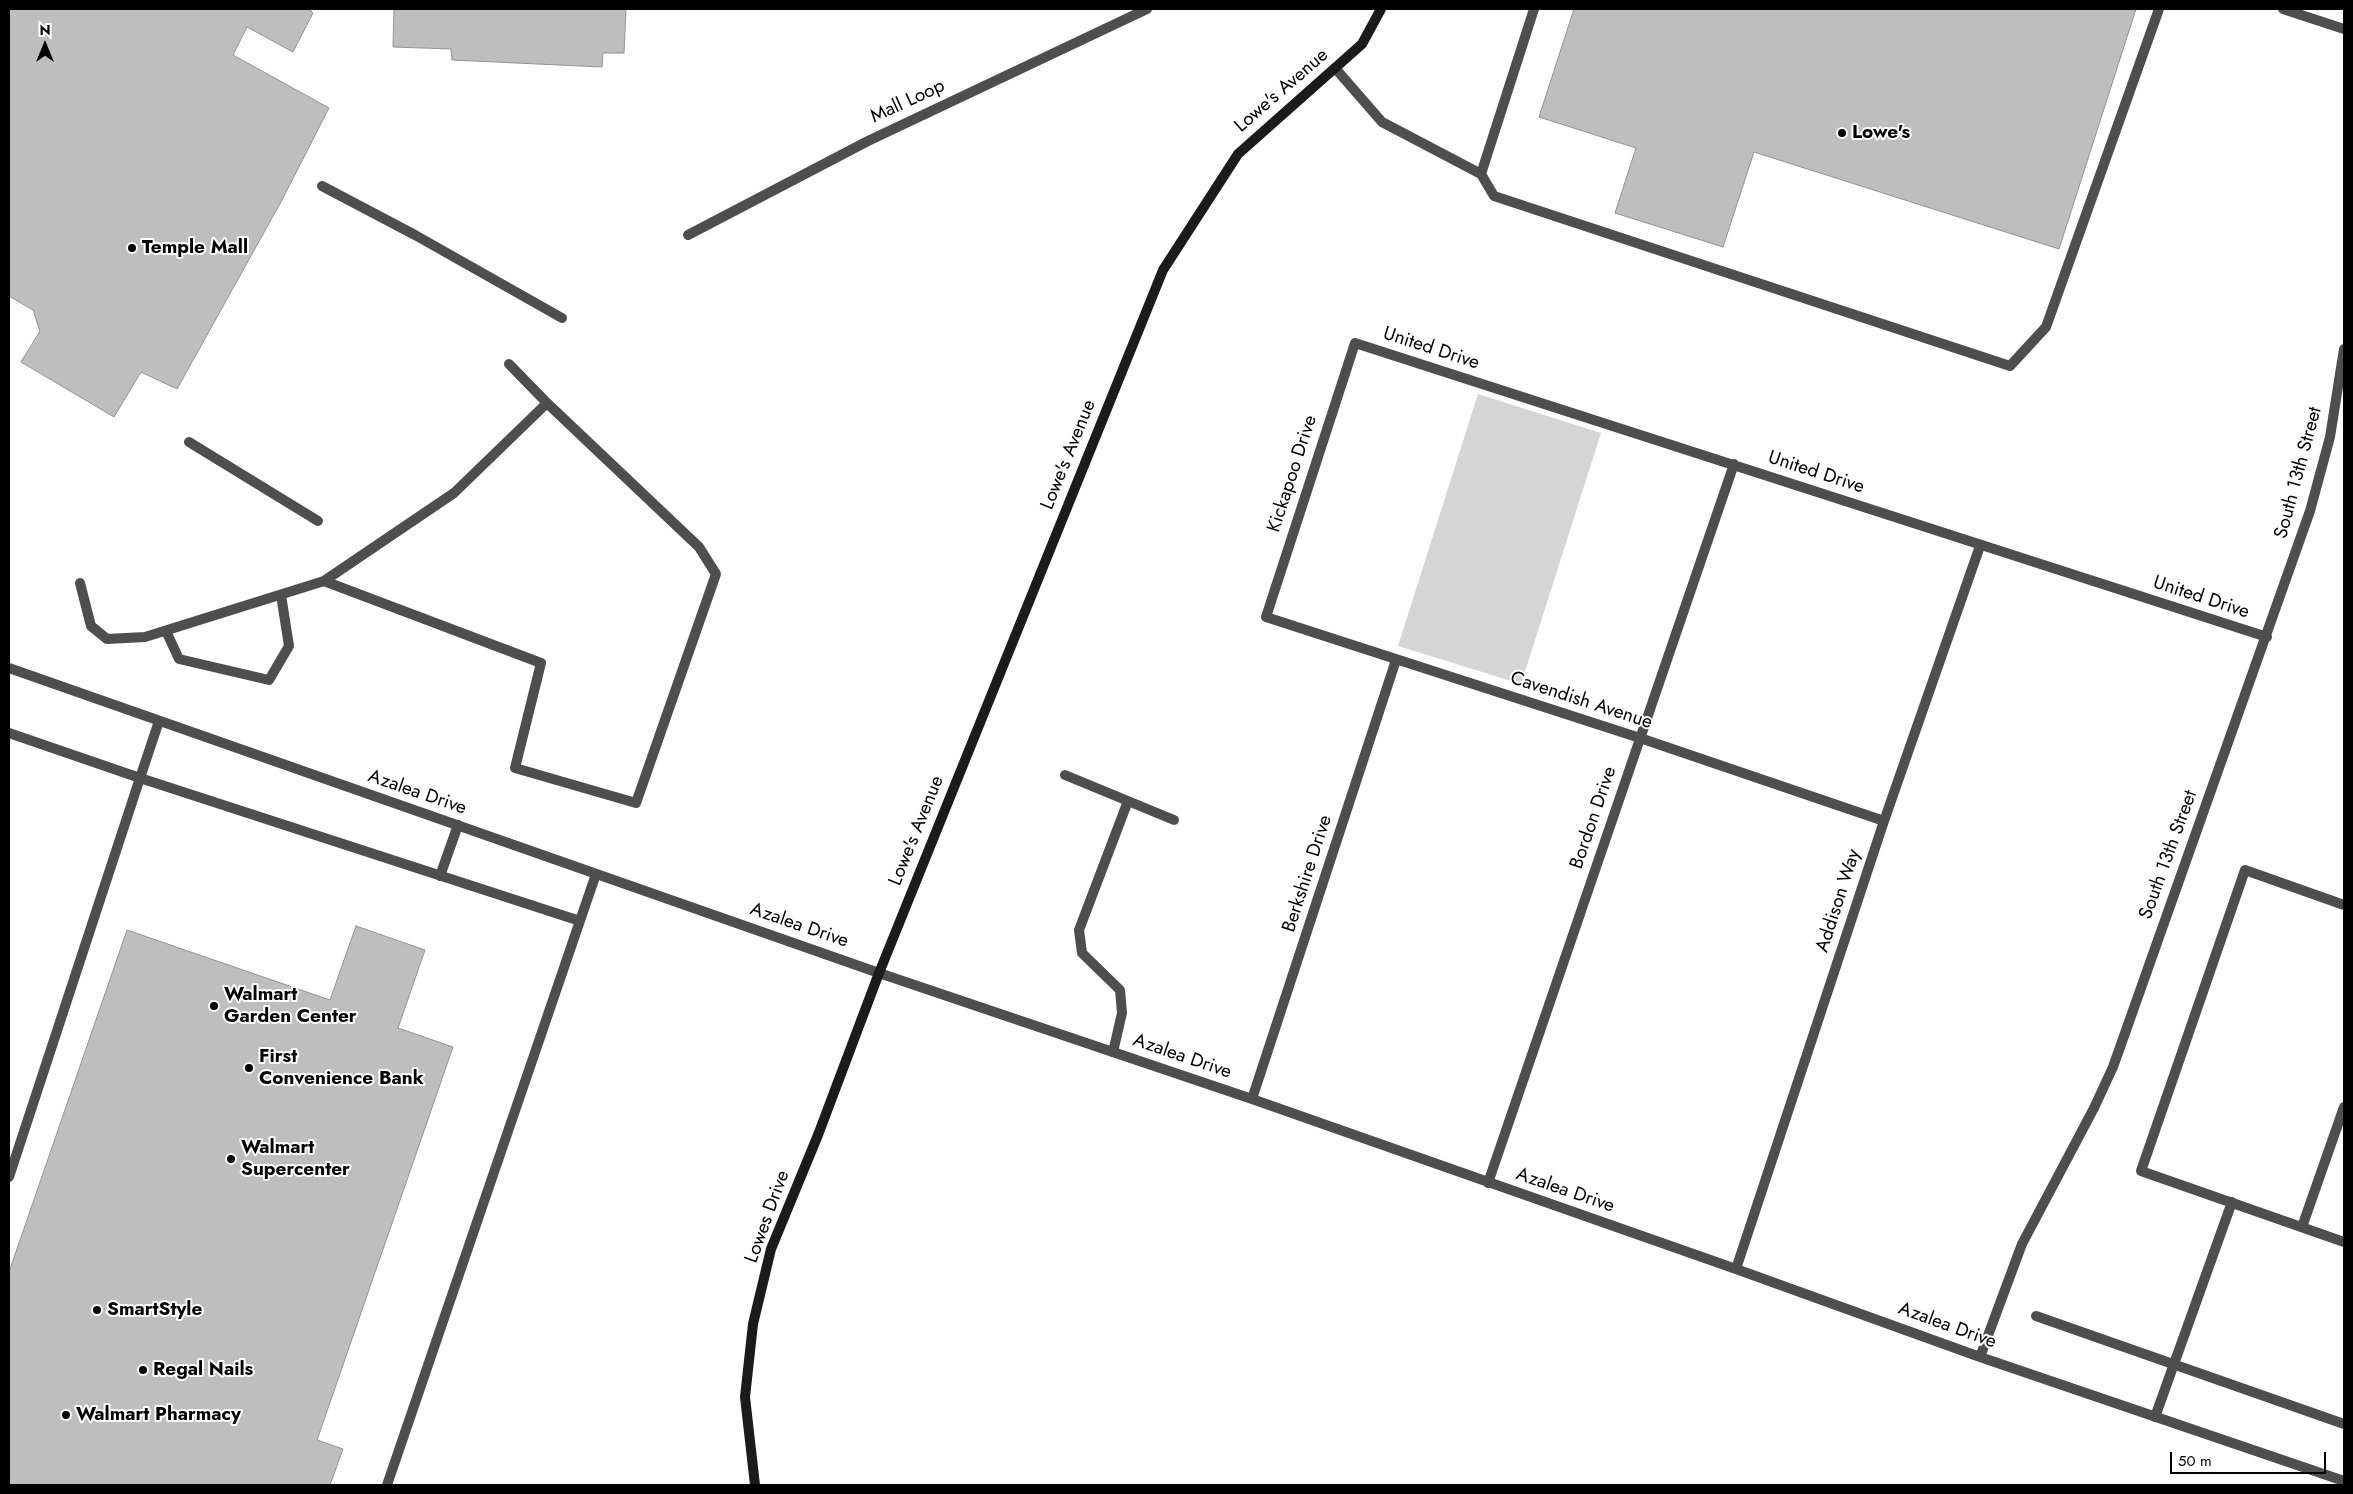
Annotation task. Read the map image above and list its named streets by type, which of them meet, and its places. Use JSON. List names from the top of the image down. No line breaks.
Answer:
{"streets":{"street":["Lowe's Avenue","Mall Loop","United Drive","South 13th Street","Kickapoo Drive","Cavendish Avenue","Azalea Drive","Bordon Drive","Berkshire Drive","Addison Way","Lowes Drive"]},"crossings":[["Lowe's Avenue","Azalea Drive"],["Lowe's Avenue","Lowes Drive"],["United Drive","South 13th Street"],["United Drive","Kickapoo Drive"],["United Drive","Bordon Drive"],["United Drive","Addison Way"],["South 13th Street","Azalea Drive"],["Kickapoo Drive","Cavendish Avenue"],["Cavendish Avenue","Bordon Drive"],["Cavendish Avenue","Berkshire Drive"],["Cavendish Avenue","Addison Way"],["Azalea Drive","Bordon Drive"],["Azalea Drive","Berkshire Drive"],["Azalea Drive","Addison Way"],["Azalea Drive","Lowes Drive"]],"places":["Lowe's","Temple Mall","Walmart Garden Center","First Convenience Bank","Walmart Supercenter","SmartStyle","Regal Nails","Walmart Pharmacy"],"scale_bar":"50 m","north":"top"}
